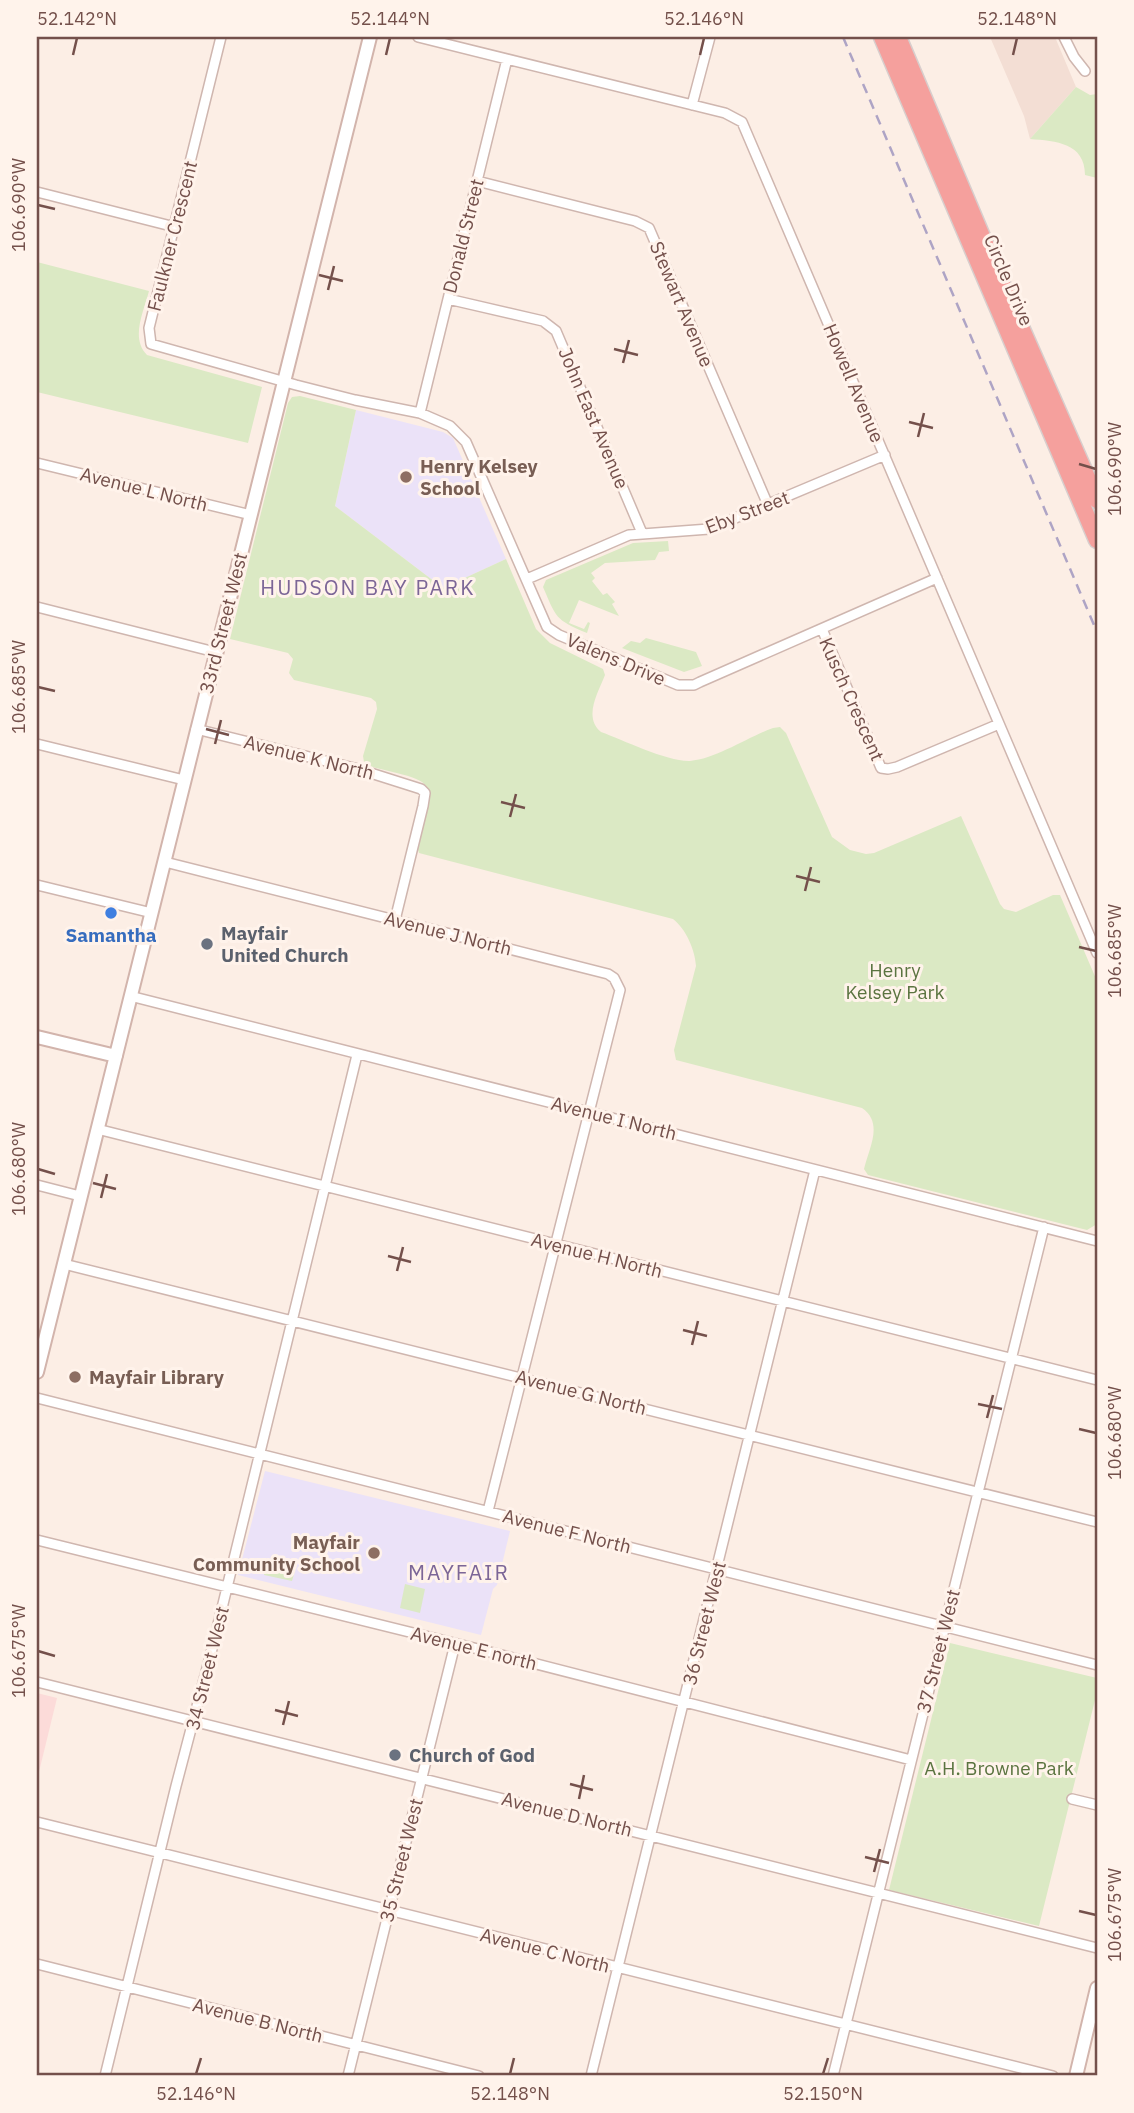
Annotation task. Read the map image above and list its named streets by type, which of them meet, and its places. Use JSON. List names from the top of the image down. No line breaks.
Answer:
{"streets":{"highway":["Circle Drive"],"main road":["33rd Street West"],"street":["Faulkner Crescent","Donald Street","Stewart Avenue","Howell Avenue","John East Avenue","Avenue L North","Eby Street","Valens Drive","Kusch Crescent","Avenue K North","Avenue J North","Avenue I North","Avenue H North","Avenue G North","Avenue F North","36 Street West","Avenue E north","37 Street West","34 Street West","Avenue D North","35 Street West","Avenue C North","Avenue B North"]},"crossings":[["Faulkner Crescent","33rd Street West"],["Faulkner Crescent","Valens Drive"],["Donald Street","Stewart Avenue"],["Donald Street","Howell Avenue"],["Donald Street","John East Avenue"],["Donald Street","Valens Drive"],["Stewart Avenue","Eby Street"],["Howell Avenue","Eby Street"],["Howell Avenue","Valens Drive"],["Howell Avenue","Kusch Crescent"],["John East Avenue","Eby Street"],["Avenue L North","33rd Street West"],["Eby Street","Valens Drive"],["33rd Street West","Valens Drive"],["33rd Street West","Avenue K North"],["33rd Street West","Avenue J North"],["33rd Street West","Avenue I North"],["33rd Street West","Avenue H North"],["33rd Street West","Avenue G North"],["Valens Drive","Kusch Crescent"],["Avenue K North","Avenue J North"],["Avenue J North","Avenue I North"],["Avenue I North","36 Street West"],["Avenue I North","37 Street West"],["Avenue I North","34 Street West"],["Avenue H North","36 Street West"],["Avenue H North","37 Street West"],["Avenue H North","34 Street West"],["Avenue G North","36 Street West"],["Avenue G North","37 Street West"],["Avenue G North","34 Street West"],["Avenue F North","36 Street West"],["Avenue F North","37 Street West"],["Avenue F North","34 Street West"],["36 Street West","Avenue E north"],["36 Street West","Avenue D North"],["36 Street West","Avenue C North"],["Avenue E north","37 Street West"],["Avenue E north","34 Street West"],["Avenue E north","35 Street West"],["37 Street West","Avenue D North"],["37 Street West","Avenue C North"],["34 Street West","Avenue D North"],["34 Street West","Avenue C North"],["34 Street West","Avenue B North"],["Avenue D North","35 Street West"],["35 Street West","Avenue C North"],["35 Street West","Avenue B North"]],"districts":["HUDSON BAY PARK","MAYFAIR"],"parks":["Henry Kelsey Park","A.H. Browne Park"],"places":["Henry Kelsey School","Samantha","Mayfair United Church","Mayfair Library","Mayfair Community School","Church of God"],"coordinates":["52.142°N","52.144°N","52.146°N","52.148°N","106.690°W","106.685°W","106.680°W","106.675°W","52.150°N"]}
